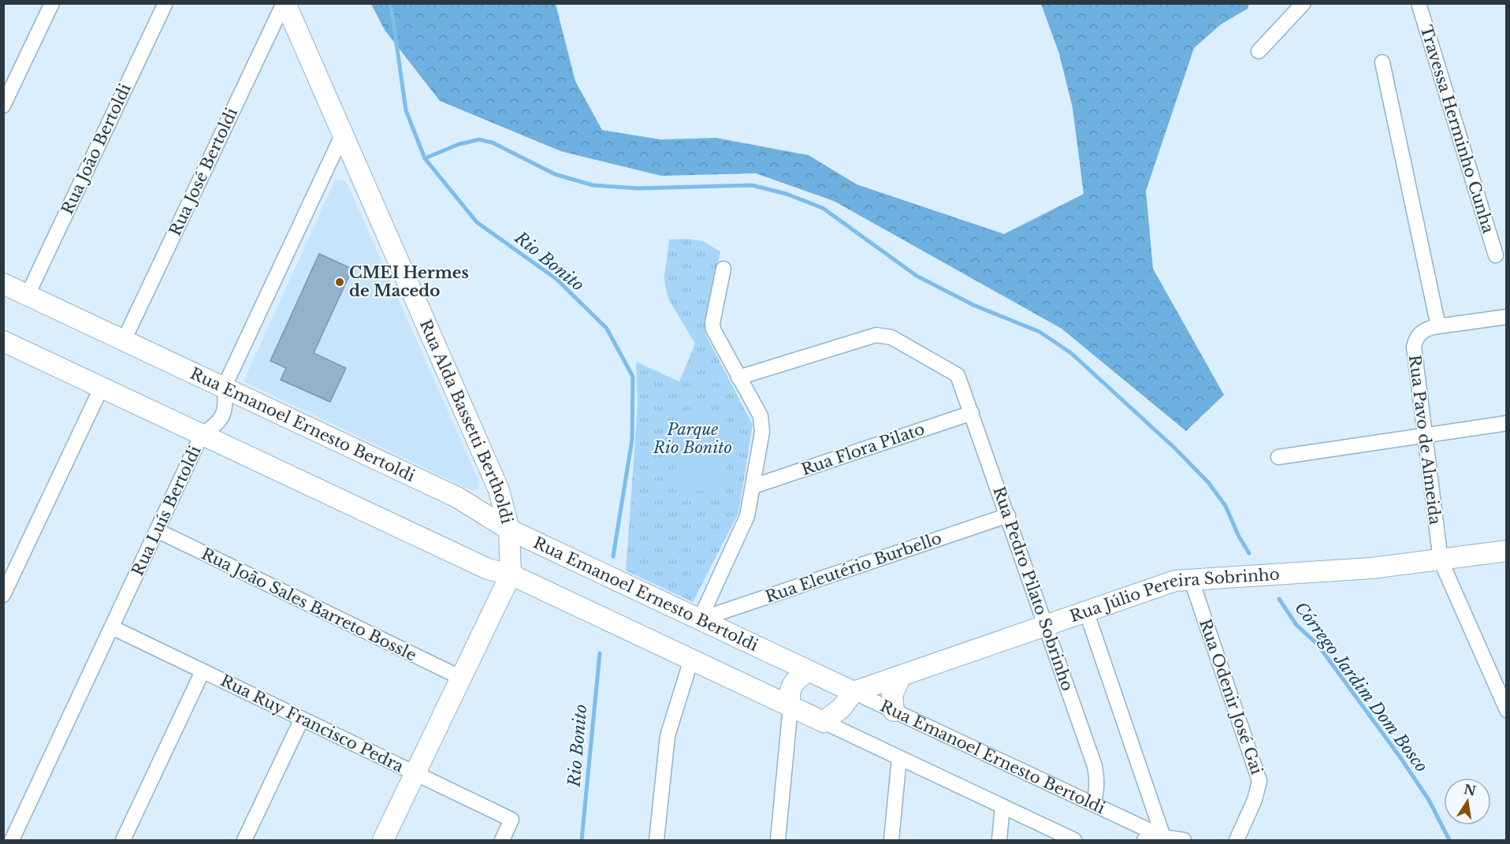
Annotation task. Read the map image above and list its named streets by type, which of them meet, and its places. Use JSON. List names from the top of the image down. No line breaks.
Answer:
{"streets":{"main road":["Rua Alda Bassetti Bertholdi","Rua Emanoel Ernesto Bertoldi","Rua Júlio Pereira Sobrinho"],"street":["Travessa Herminho Cunha","Rua João Bertoldi","Rua José Bertoldi","Rua Pavo de Almeida","Rua Flora Pilato","Rua Luís Bertoldi","Rua Eleutério Burbello","Rua Pedro Pilato Sobrinho","Rua João Sales Barreto Bossle","Rua Odenir José Gai","Rua Ruy Francisco Pedra"]},"crossings":[["Rua João Bertoldi","Rua Emanoel Ernesto Bertoldi"],["Rua José Bertoldi","Rua Alda Bassetti Bertholdi"],["Rua José Bertoldi","Rua Emanoel Ernesto Bertoldi"],["Rua Alda Bassetti Bertholdi","Rua Emanoel Ernesto Bertoldi"],["Rua Alda Bassetti Bertholdi","Rua Luís Bertoldi"],["Rua Alda Bassetti Bertholdi","Rua João Sales Barreto Bossle"],["Rua Alda Bassetti Bertholdi","Rua Ruy Francisco Pedra"],["Rua Emanoel Ernesto Bertoldi","Rua Luís Bertoldi"],["Rua Emanoel Ernesto Bertoldi","Rua Eleutério Burbello"],["Rua Emanoel Ernesto Bertoldi","Rua Pedro Pilato Sobrinho"],["Rua Emanoel Ernesto Bertoldi","Rua Júlio Pereira Sobrinho"],["Rua Pavo de Almeida","Rua Júlio Pereira Sobrinho"],["Rua Flora Pilato","Rua Pedro Pilato Sobrinho"],["Rua Luís Bertoldi","Rua João Sales Barreto Bossle"],["Rua Luís Bertoldi","Rua Ruy Francisco Pedra"],["Rua Eleutério Burbello","Rua Pedro Pilato Sobrinho"],["Rua Pedro Pilato Sobrinho","Rua Júlio Pereira Sobrinho"],["Rua Júlio Pereira Sobrinho","Rua Odenir José Gai"]],"water":["Rio Bonito","Córrego Jardim Dom Bosco"],"parks":["Parque Rio Bonito"],"places":["CMEI Hermes de Macedo"],"north":"top"}
